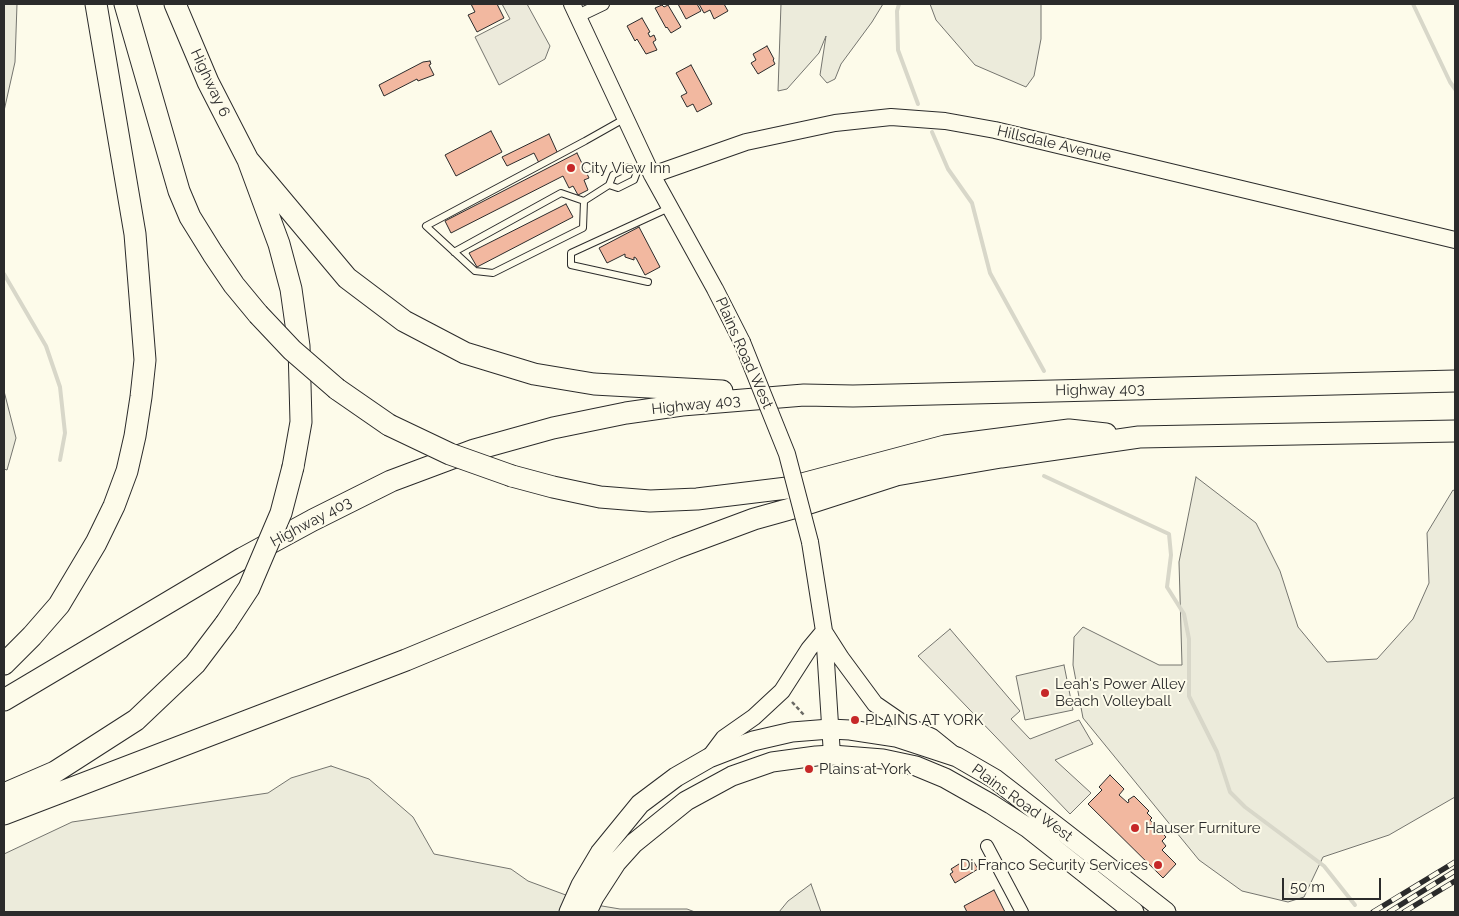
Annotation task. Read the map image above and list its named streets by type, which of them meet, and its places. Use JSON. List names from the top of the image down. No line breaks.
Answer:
{"streets":{"highway":["Highway 6","Highway 403"],"main road":["Hillsdale Avenue","Plains Road West"]},"crossings":[["Hillsdale Avenue","Plains Road West"]],"places":["City View Inn","Leah's Power Alley Beach Volleyball","PLAINS AT YORK","Plains at York","Hauser Furniture","Di Franco Security Services"],"scale_bar":"50 m"}
